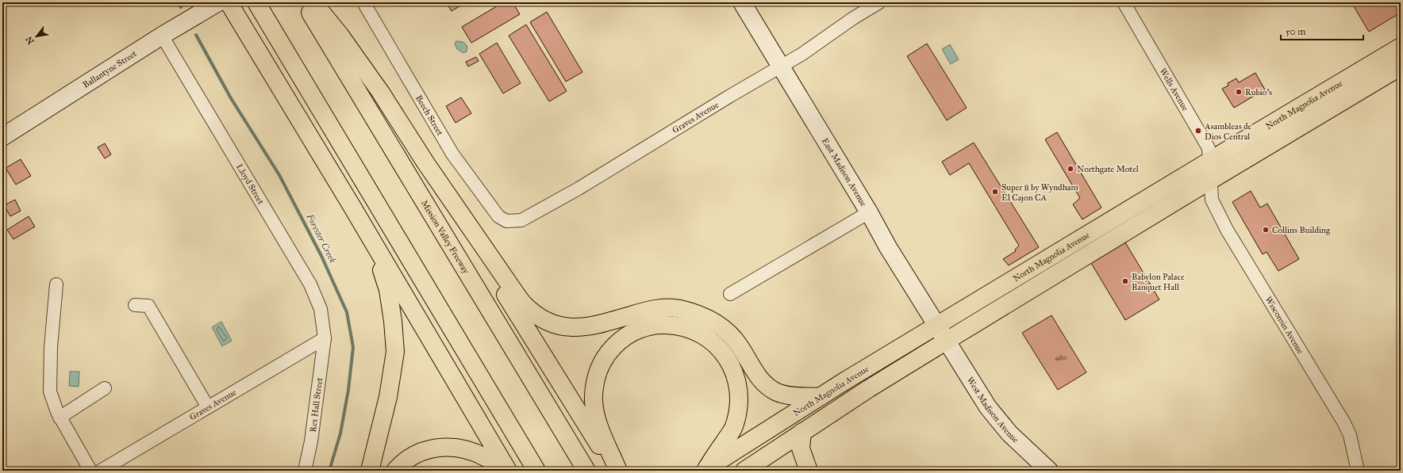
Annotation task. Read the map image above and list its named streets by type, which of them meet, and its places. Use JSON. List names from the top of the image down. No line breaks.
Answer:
{"streets":{"main road":["North Magnolia Avenue","Mission Valley Freeway"],"street":["Ballantyne Street","Wells Avenue","Beech Street","Graves Avenue","East Madison Avenue","Lloyd Street","Wisconsin Avenue","Rex Hall Street","West Madison Avenue"]},"crossings":[["Ballantyne Street","Lloyd Street"],["Wells Avenue","North Magnolia Avenue"],["Wells Avenue","Wisconsin Avenue"],["North Magnolia Avenue","East Madison Avenue"],["North Magnolia Avenue","Wisconsin Avenue"],["North Magnolia Avenue","West Madison Avenue"],["Beech Street","Graves Avenue"],["Graves Avenue","East Madison Avenue"],["Graves Avenue","Lloyd Street"],["Graves Avenue","Rex Hall Street"],["East Madison Avenue","West Madison Avenue"],["Lloyd Street","Rex Hall Street"]],"water":["Forester Creek"],"places":["Rubio's","Asambleas de Dios Central","Northgate Motel","Super 8 by Wyndham El Cajon CA","Collins Building","Babylon Palace Banquet Hall"],"house_numbers":["480"],"scale_bar":"50 m","north":"bottom left"}
